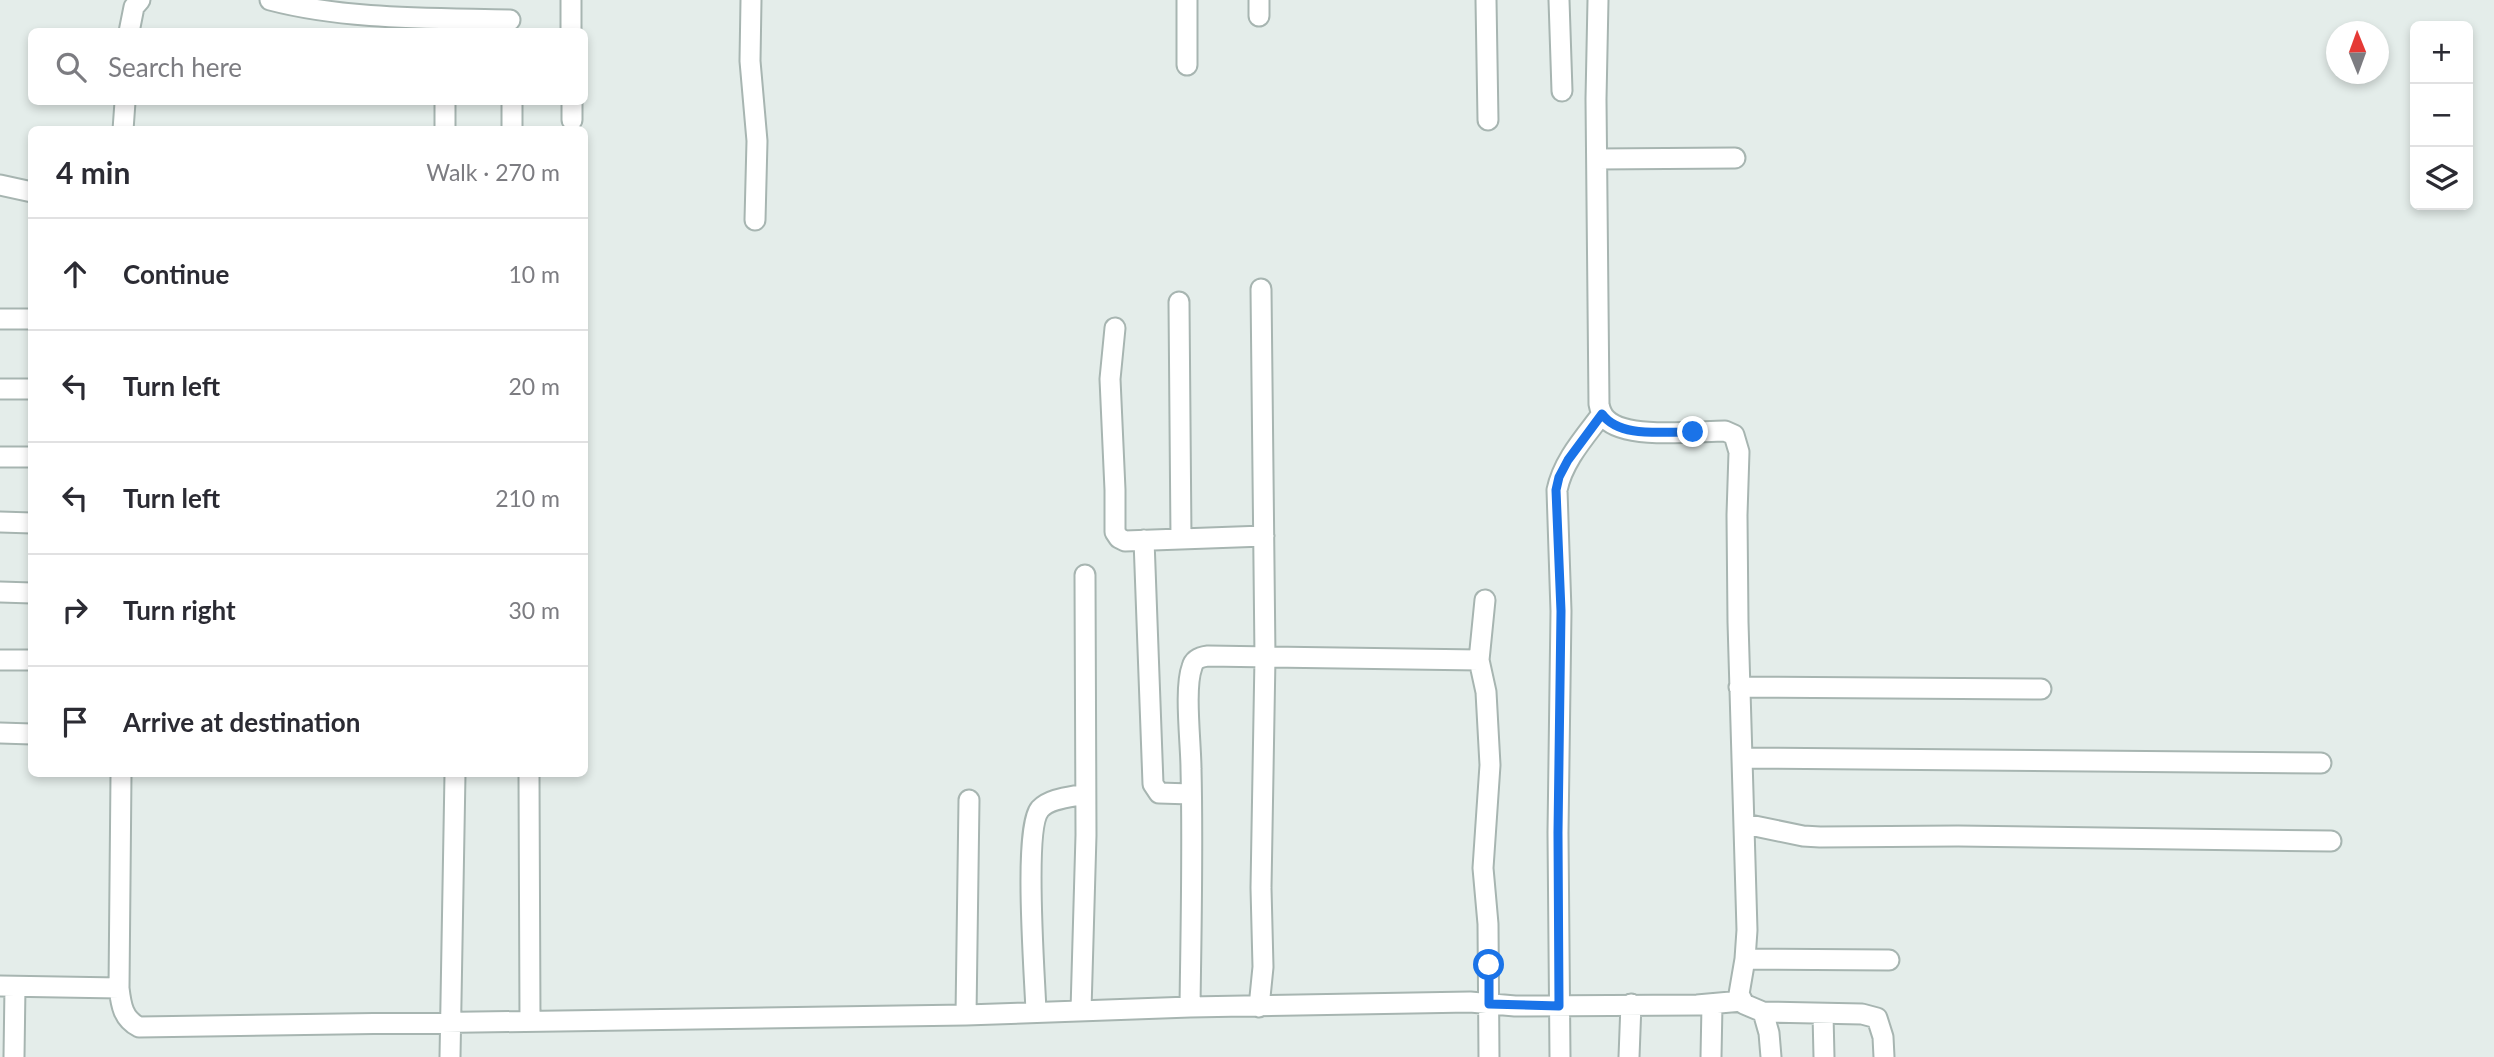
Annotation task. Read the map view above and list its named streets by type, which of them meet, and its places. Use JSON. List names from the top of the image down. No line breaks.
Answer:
{"north":"top","page":{"map_buttons":["+","−"],"search":"Search here","heading":["4 min","Walk · 270 m"],"list":[["Continue","10 m"],["Turn left","20 m"],["Turn left","210 m"],["Turn right","30 m"],"Arrive at destination"]}}
